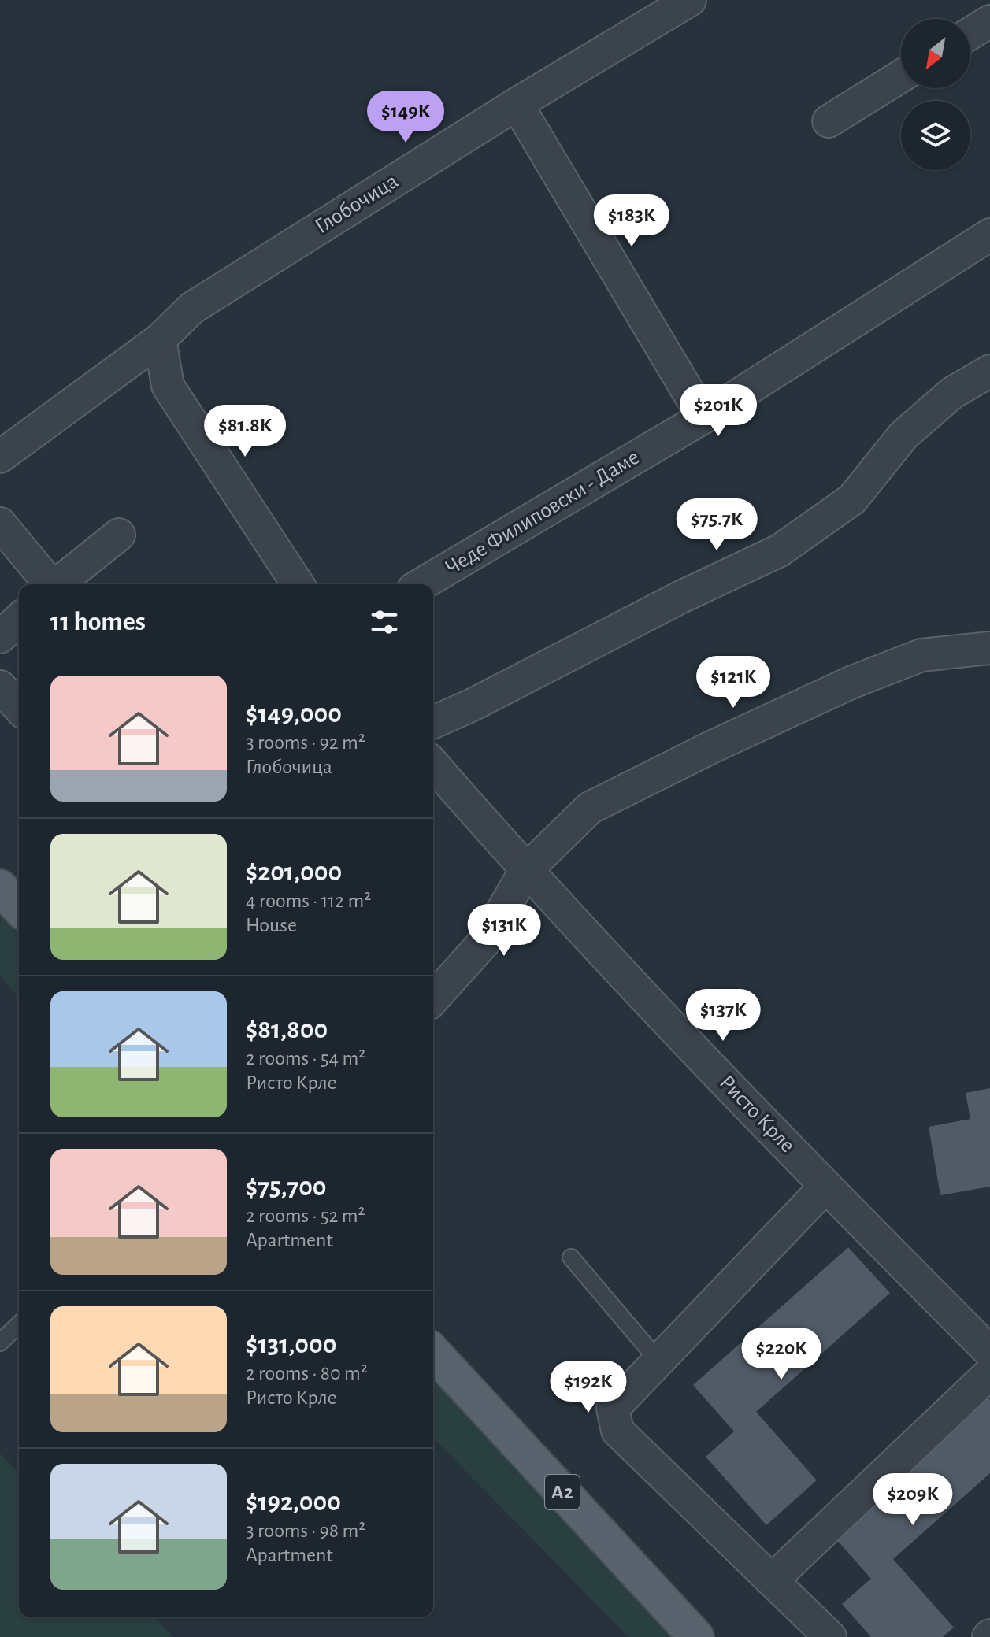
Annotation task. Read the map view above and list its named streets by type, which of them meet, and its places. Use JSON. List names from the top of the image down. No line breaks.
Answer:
{"streets":{"main road":["A2"],"street":["Глобочица","Чеде Филиповски - Даме","Ристо Крле"]},"north":"bottom left","page":{"price":["$149K","$183K","$201K","$81.8K","$75.7K","$121K","$131K","$137K","$220K","$192K","$209K"],"heading":"11 homes","list":[{"name":"$149,000","note":"3 rooms · 92 m² · Глобочица"},{"name":"$201,000","note":"4 rooms · 112 m² · House"},{"name":"$81,800","note":"2 rooms · 54 m² · Ристо Крле"},{"name":"$75,700","note":"2 rooms · 52 m² · Apartment"},{"name":"$131,000","note":"2 rooms · 80 m² · Ристо Крле"},{"name":"$192,000","note":"3 rooms · 98 m² · Apartment"}]}}
